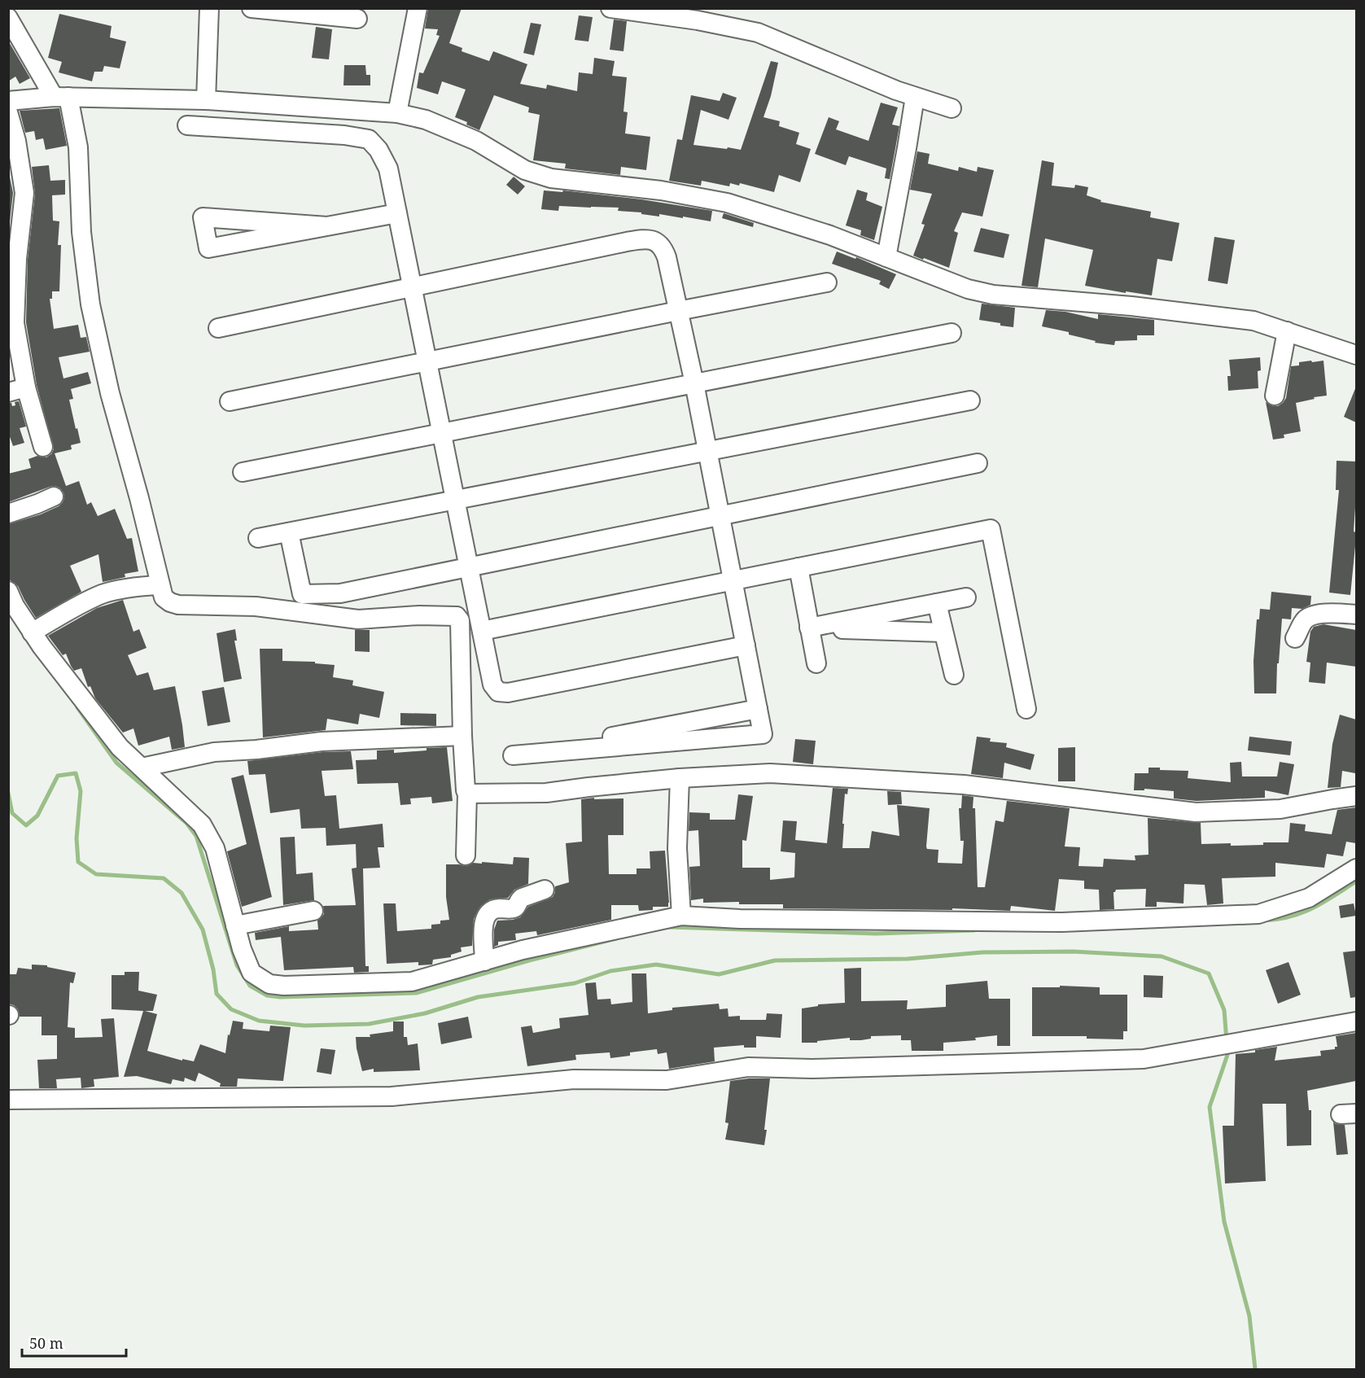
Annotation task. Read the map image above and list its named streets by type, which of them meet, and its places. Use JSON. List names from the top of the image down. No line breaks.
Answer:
{"scale_bar":"50 m"}
